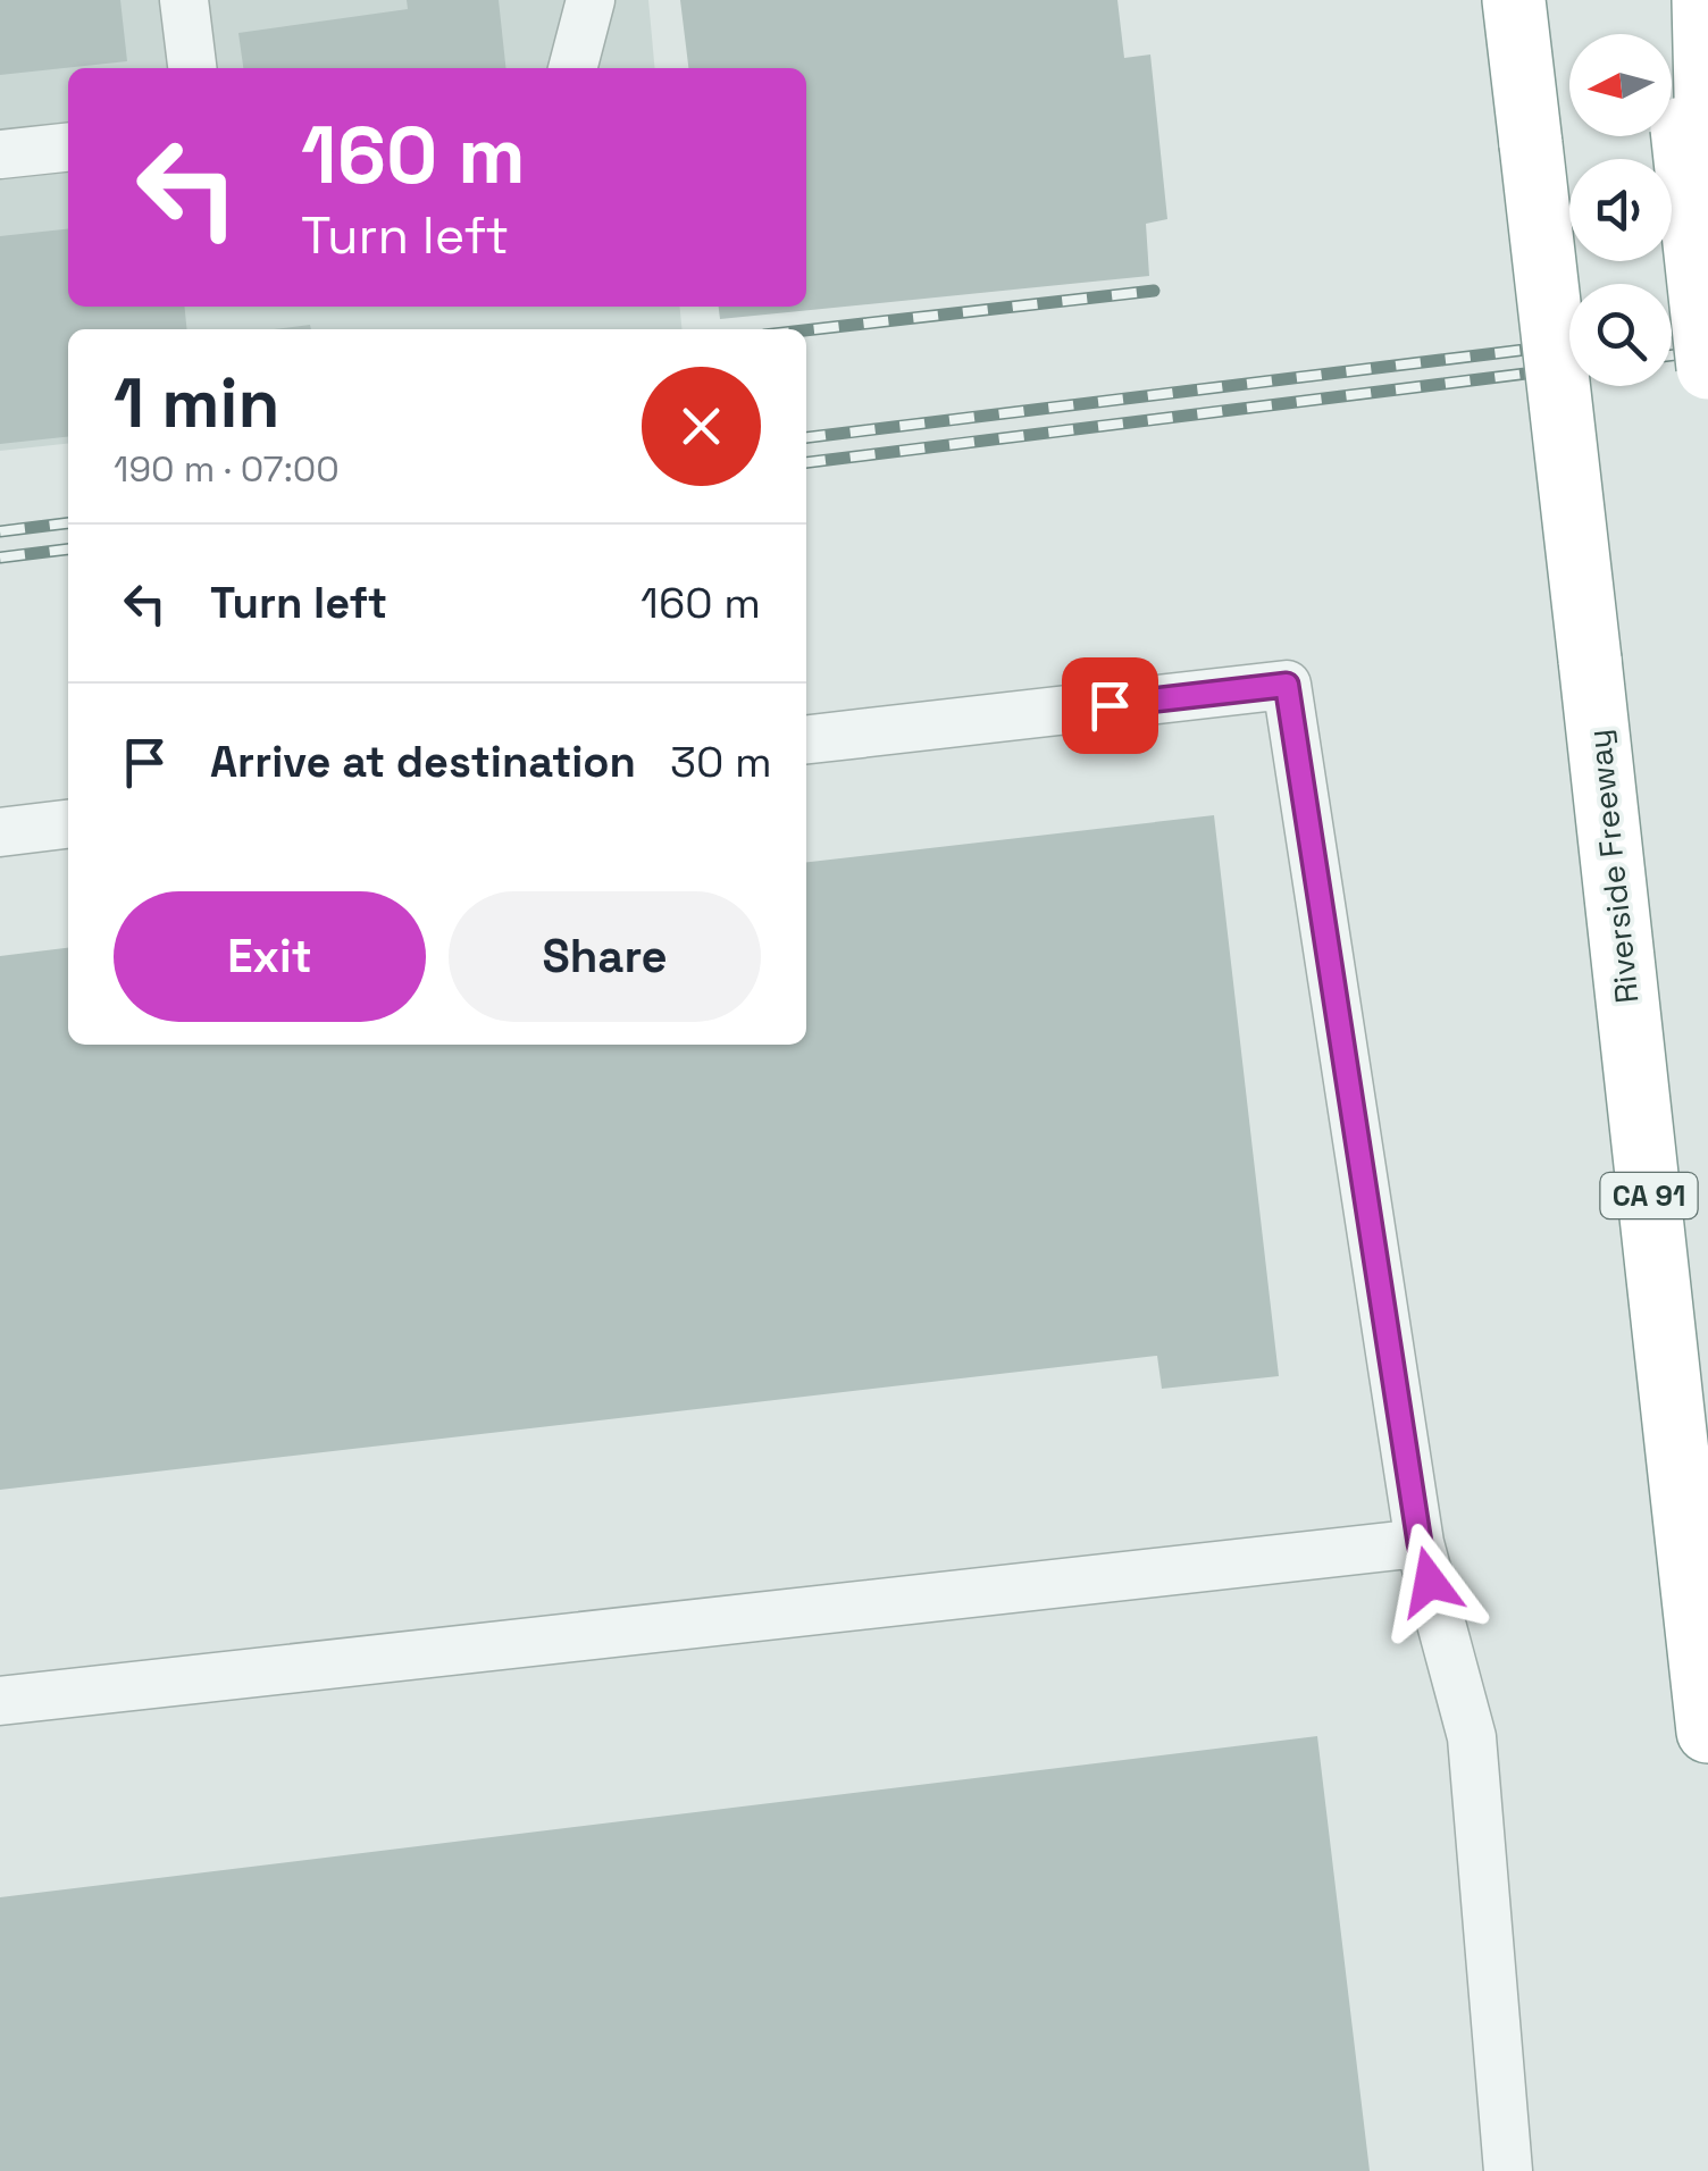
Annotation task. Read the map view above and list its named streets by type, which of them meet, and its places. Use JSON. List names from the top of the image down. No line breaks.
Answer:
{"streets":{"highway":["Riverside Freeway","CA 91"]},"north":"left","page":{"turn":["160 m","Turn left"],"heading":["1 min","190 m · 07:00"],"list":[{"name":"Turn left","value":"160 m"},{"name":"Arrive at destination","value":"30 m"}],"buttons":["Exit","Share"]}}
